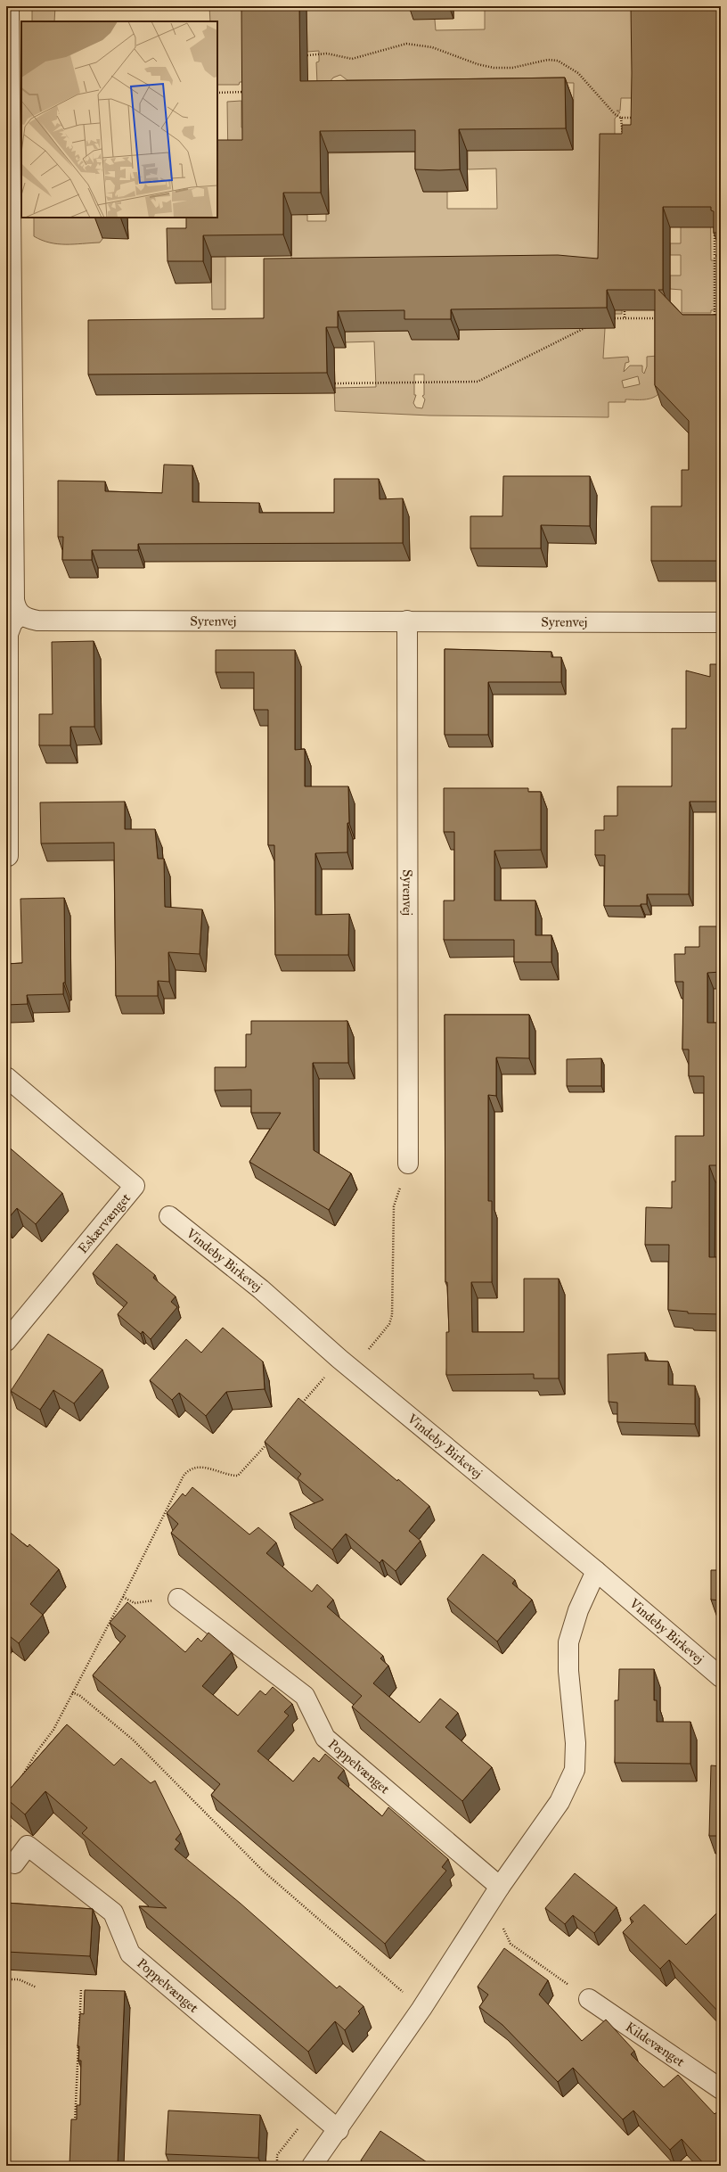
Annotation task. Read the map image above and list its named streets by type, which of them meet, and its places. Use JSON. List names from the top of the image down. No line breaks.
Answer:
{"streets":{"street":["Syrenvej","Eskærvænget","Vindeby Birkevej","Poppelvænget","Kildevænget"]}}
